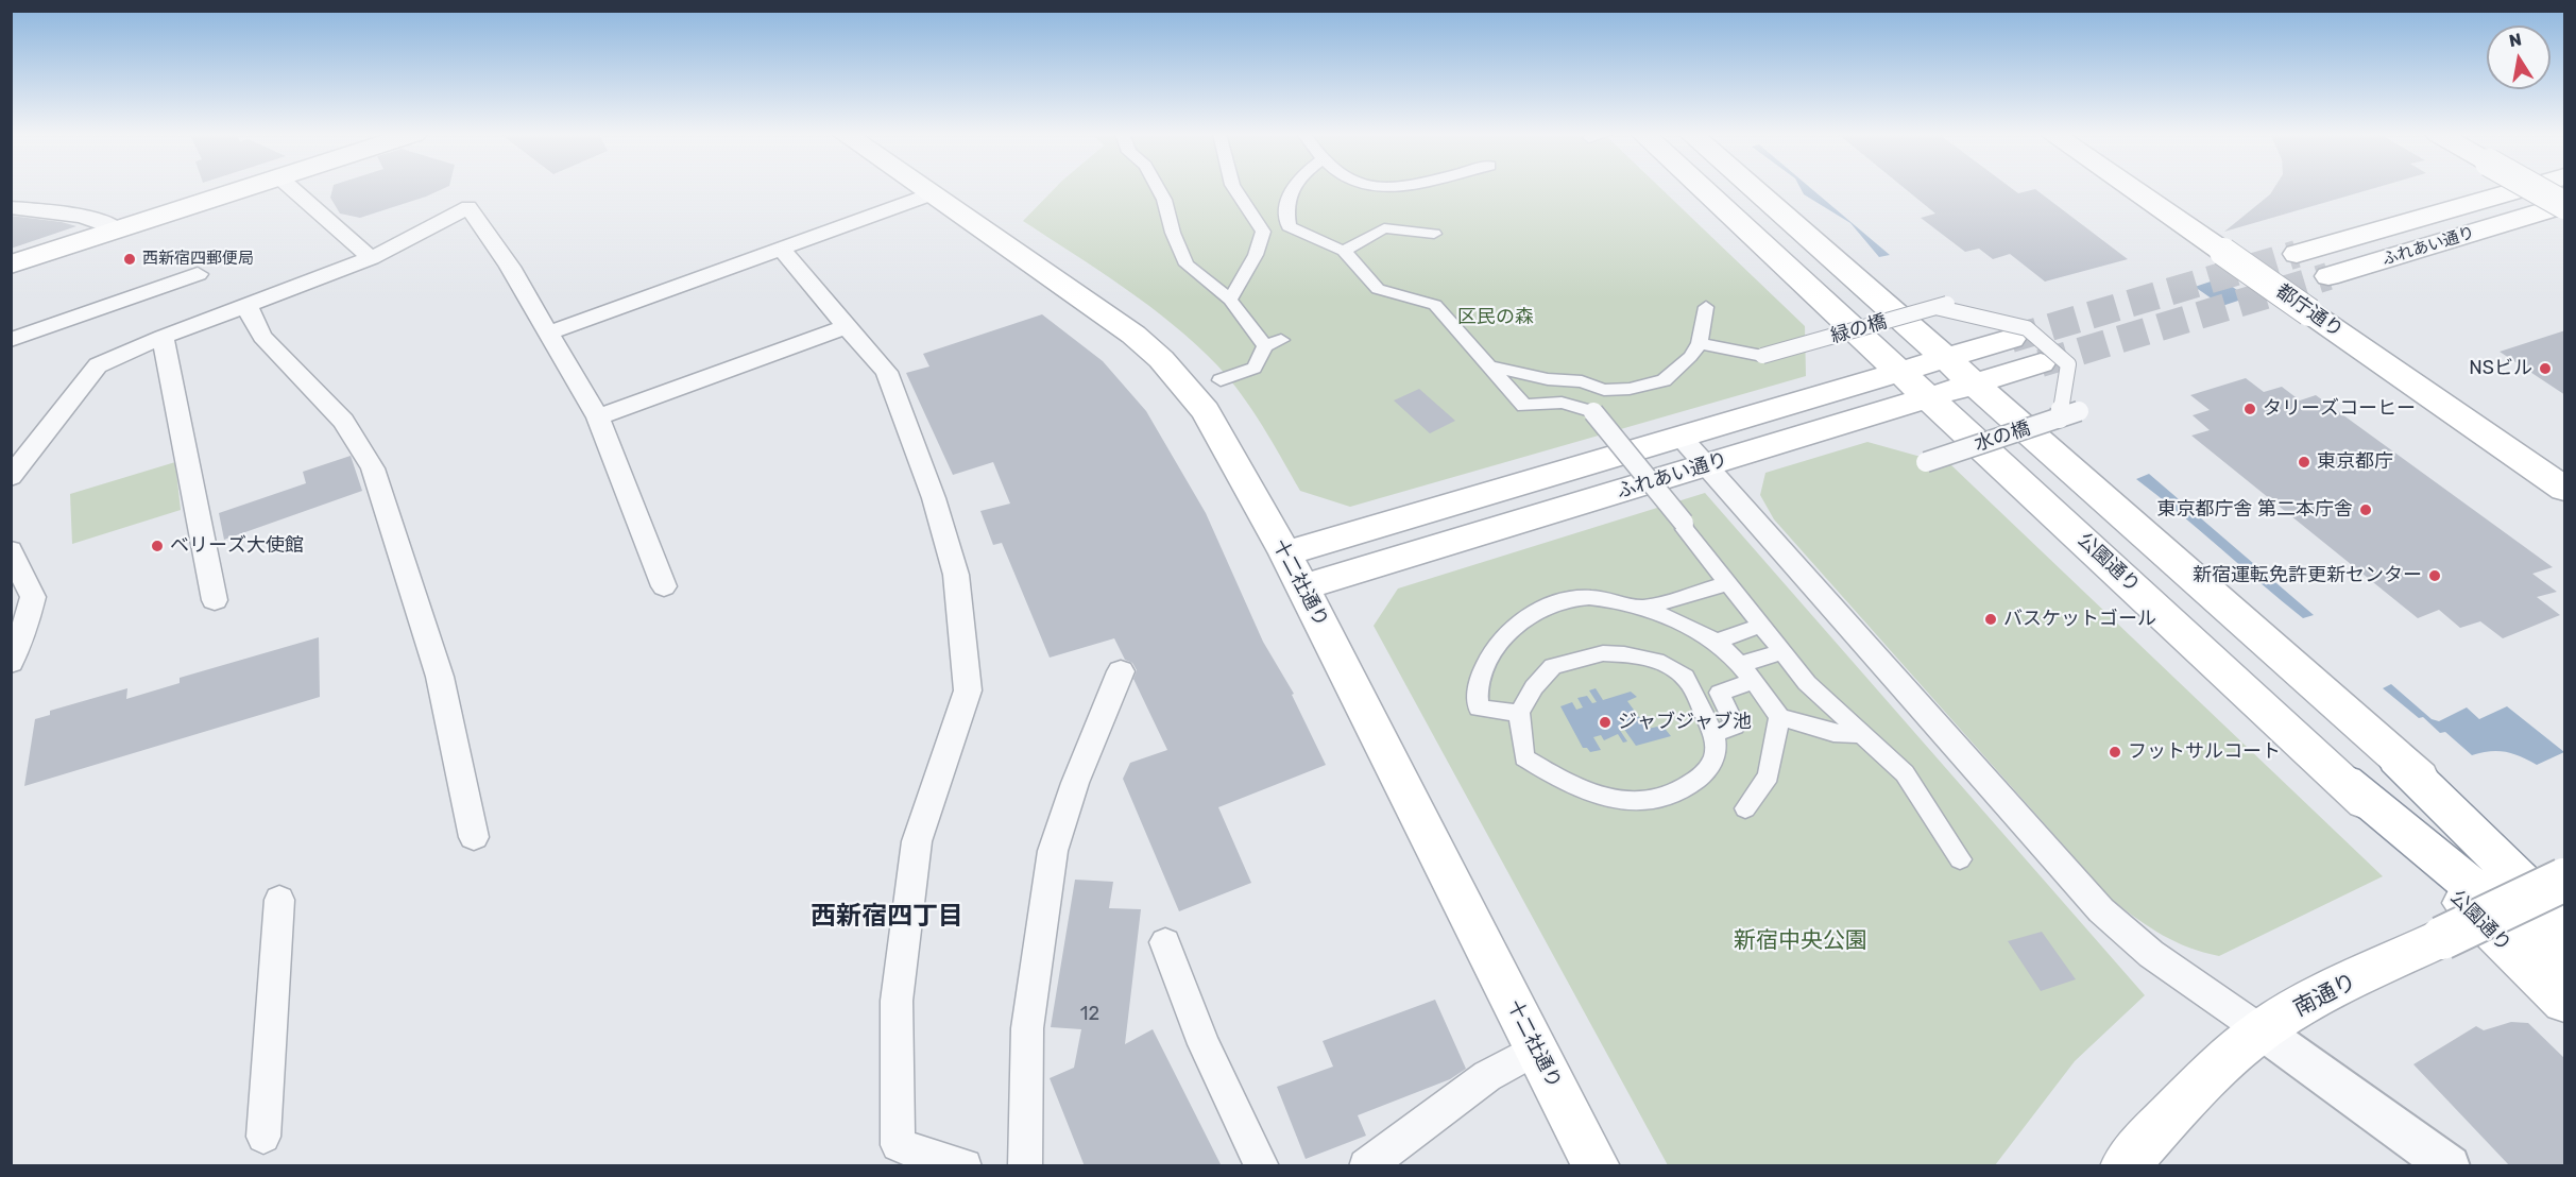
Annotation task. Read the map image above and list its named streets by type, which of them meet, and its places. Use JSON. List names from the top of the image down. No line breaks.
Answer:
{"streets":{"main road":["ふれあい通り","都庁通り","公園通り","十二社通り","南通り"],"street":["緑の橋","水の橋"]},"crossings":[["ふれあい通り","都庁通り"],["ふれあい通り","公園通り"],["ふれあい通り","十二社通り"]],"districts":["西新宿四丁目"],"parks":["区民の森","新宿中央公園"],"places":["西新宿四郵便局","NSビル","タリーズコーヒー","東京都庁","東京都庁舎 第二本庁舎","ベリーズ大使館","新宿運転免許更新センター","バスケットゴール","ジャブジャブ池","フットサルコート"],"house_numbers":["12"],"north":"top"}
